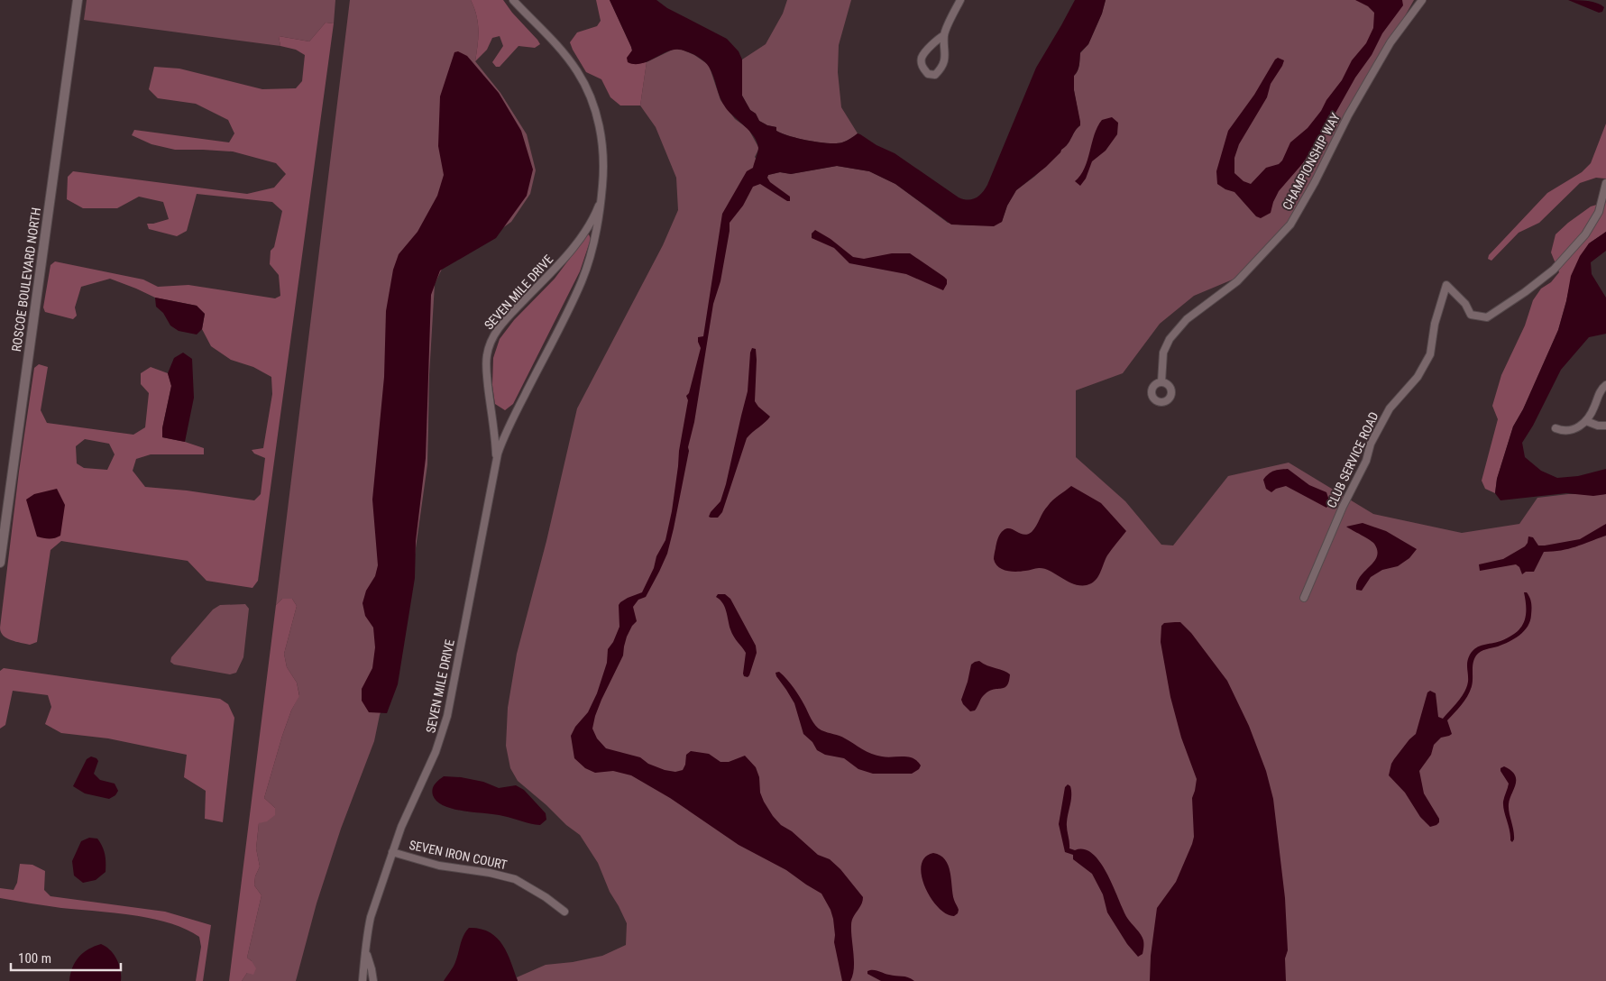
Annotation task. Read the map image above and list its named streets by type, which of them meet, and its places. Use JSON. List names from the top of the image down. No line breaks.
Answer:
{"streets":{"street":["CHAMPIONSHIP WAY","ROSCOE BOULEVARD NORTH","SEVEN MILE DRIVE","CLUB SERVICE ROAD","SEVEN IRON COURT"]},"crossings":[["SEVEN MILE DRIVE","SEVEN IRON COURT"]],"scale_bar":"100 m"}
